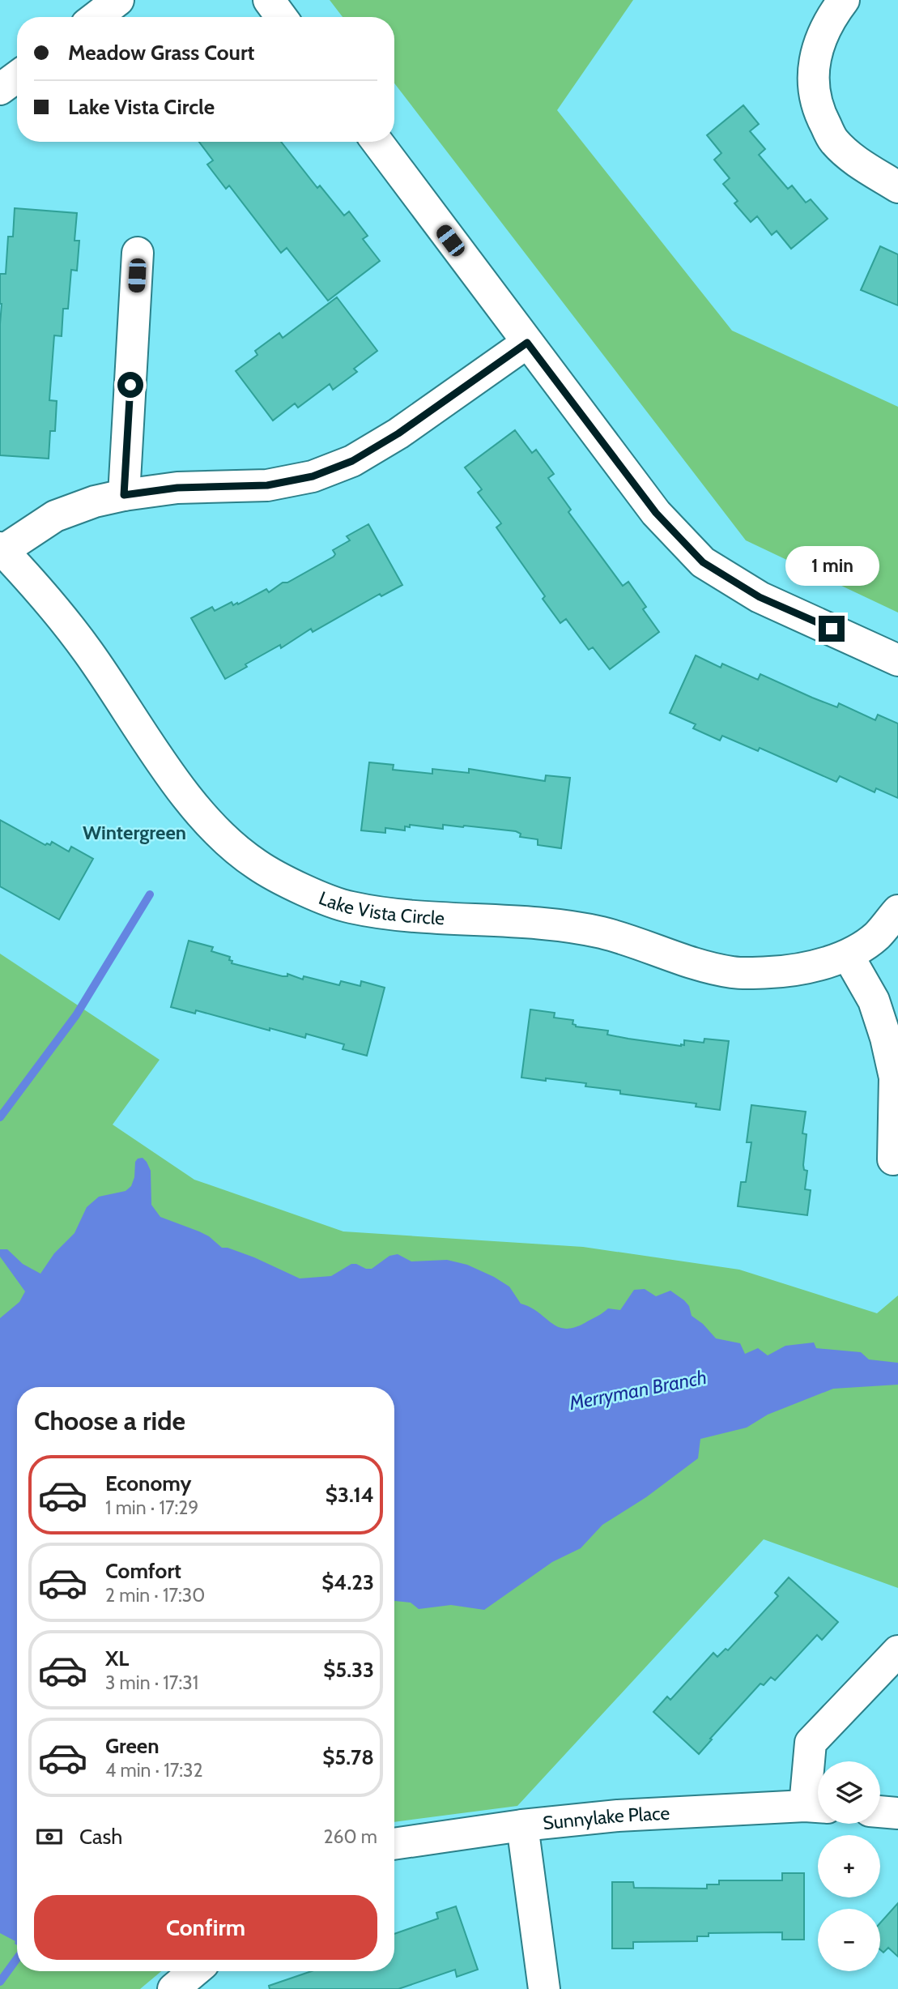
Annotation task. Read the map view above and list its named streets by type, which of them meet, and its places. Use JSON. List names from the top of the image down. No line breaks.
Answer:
{"streets":{"street":["Lake Vista Circle","Sunnylake Place"]},"districts":["Wintergreen"],"water":["Merryman Branch"],"page":{"banner":["Meadow Grass Court","Lake Vista Circle"],"bubble":"1 min","heading":"Choose a ride","list":[{"name":"Economy","note":"1 min · 17:29","value":"$3.14"},{"name":"Comfort","note":"2 min · 17:30","value":"$4.23"},{"name":"XL","note":"3 min · 17:31","value":"$5.33"},{"name":"Green","note":"4 min · 17:32","value":"$5.78"}],"map_buttons":["+","−"],"pay":["Cash","260 m"],"buttons":"Confirm"}}
